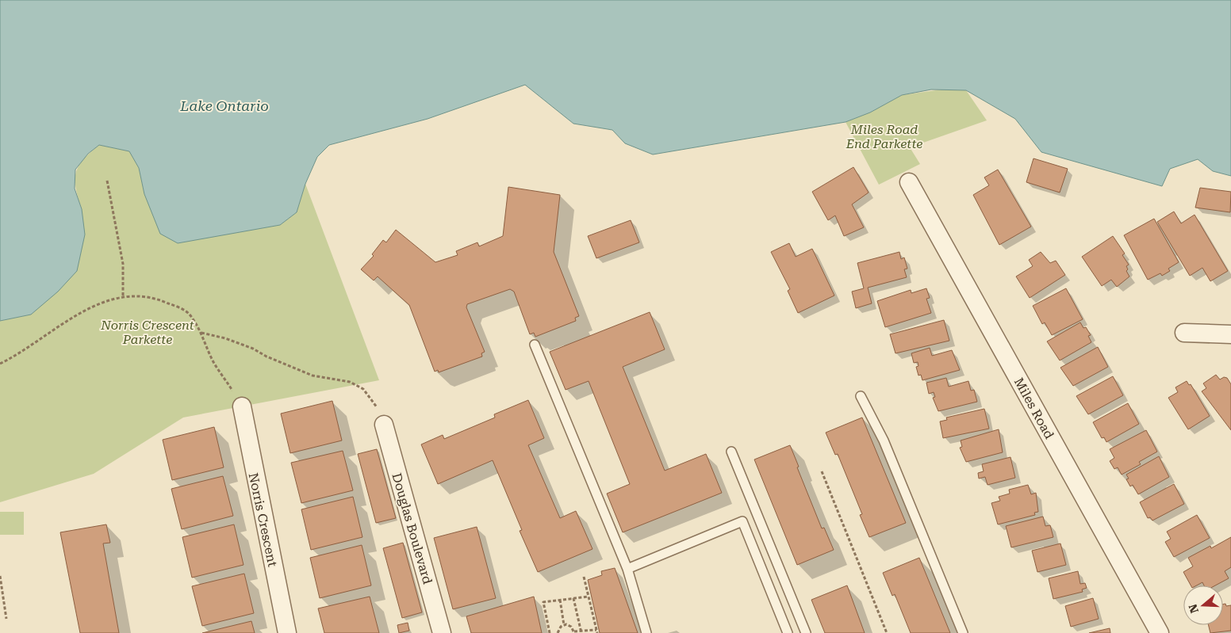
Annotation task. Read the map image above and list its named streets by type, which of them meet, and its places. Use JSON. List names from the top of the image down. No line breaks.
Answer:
{"streets":{"street":["Miles Road","Norris Crescent","Douglas Boulevard"]},"water":["Lake Ontario"],"parks":["Miles Road End Parkette","Norris Crescent Parkette"],"north":"left"}
